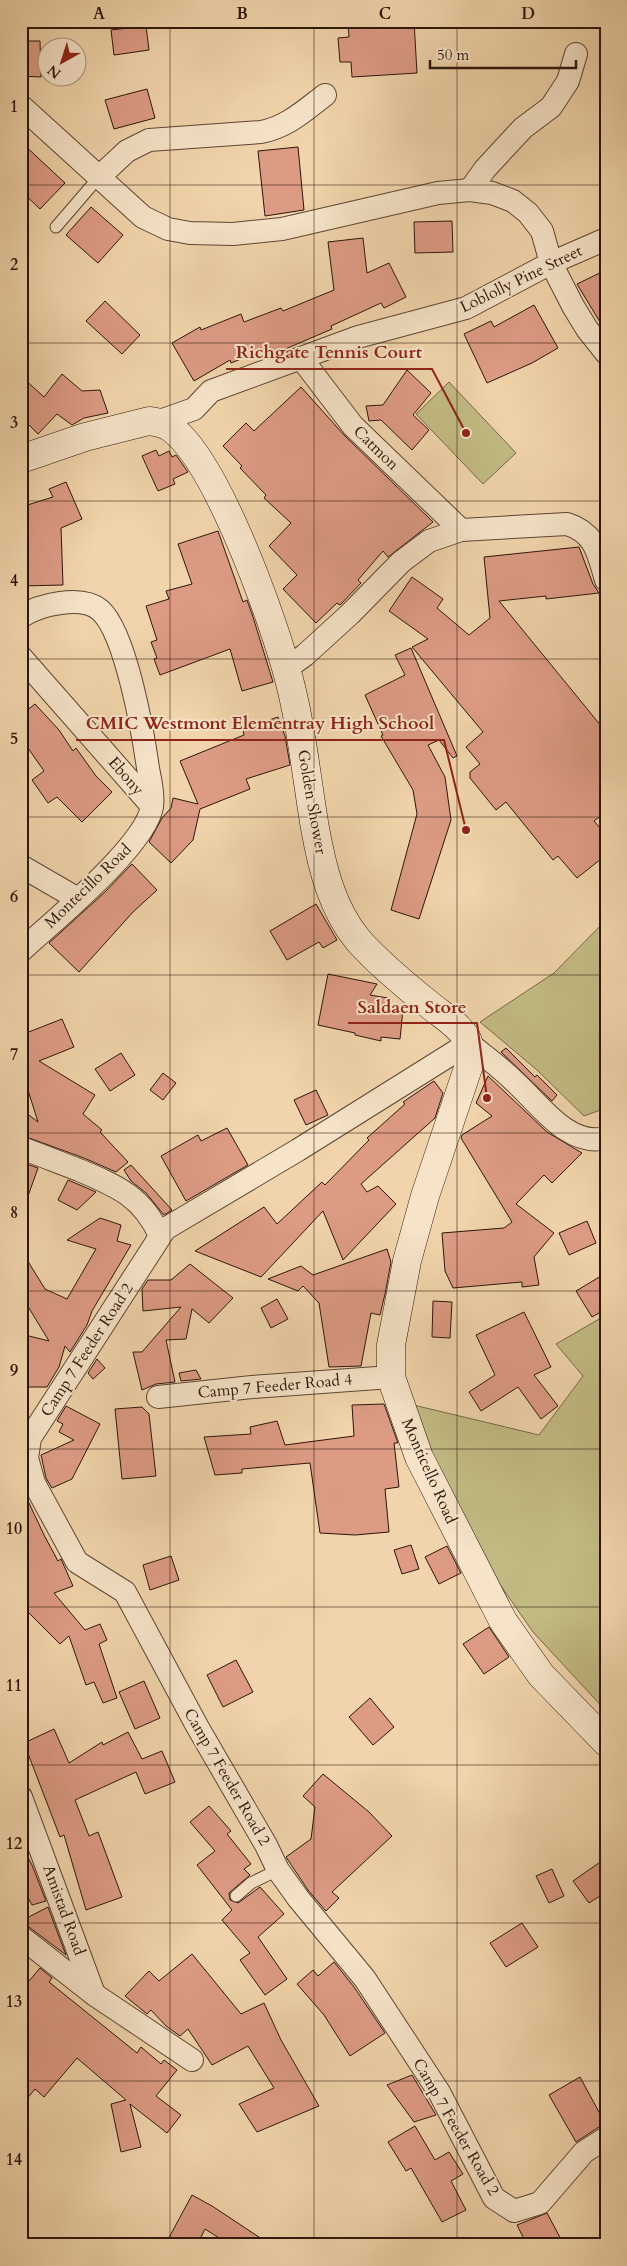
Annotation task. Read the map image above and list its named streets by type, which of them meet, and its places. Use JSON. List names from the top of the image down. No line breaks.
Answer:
{"streets":{"main road":["Golden Shower","Monticello Road"],"street":["Loblolly Pine Street","Catmon","Ebony","Montecillo Road","Camp 7 Feeder Road 2","Camp 7 Feeder Road 4","Amistad Road"]},"crossings":[["Loblolly Pine Street","Catmon"],["Loblolly Pine Street","Golden Shower"],["Ebony","Montecillo Road"],["Golden Shower","Camp 7 Feeder Road 2"],["Golden Shower","Monticello Road"],["Camp 7 Feeder Road 2","Monticello Road"],["Camp 7 Feeder Road 4","Monticello Road"]],"places":["Richgate Tennis Court","CMIC Westmont Elementray High School","Saldaen Store"],"scale_bar":"50 m","north":"bottom left","grid":{"columns":["A","B","C","D"],"rows":["1","2","3","4","5","6","7","8","9","10","11","12","13","14"]}}
